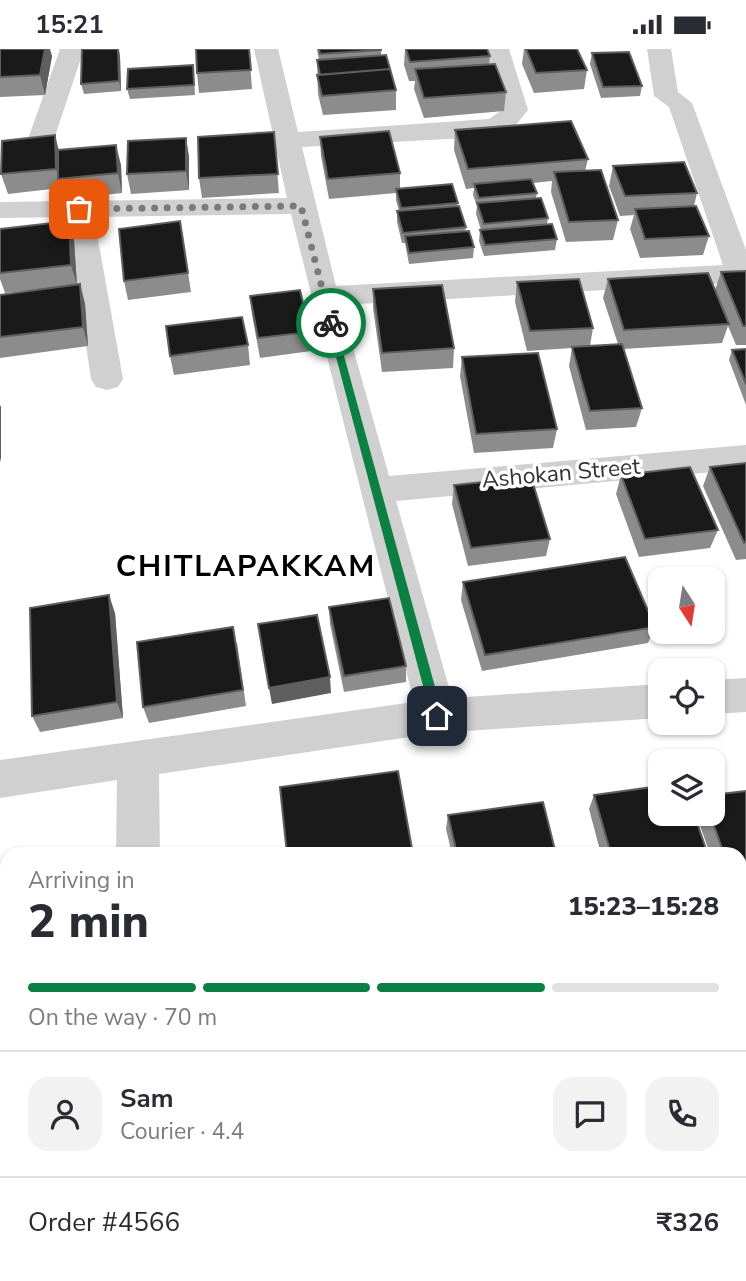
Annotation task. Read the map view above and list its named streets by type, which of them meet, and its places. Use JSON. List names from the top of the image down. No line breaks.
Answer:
{"streets":{"street":["Ashokan Street"]},"districts":["CHITLAPAKKAM"],"north":"bottom","page":{"status":"15:21","heading":["2 min","Arriving in","15:23–15:28"],"panel":["Sam","Courier · 4.4","Order #4566","₹326"],"bar":"On the way · 70 m"}}
